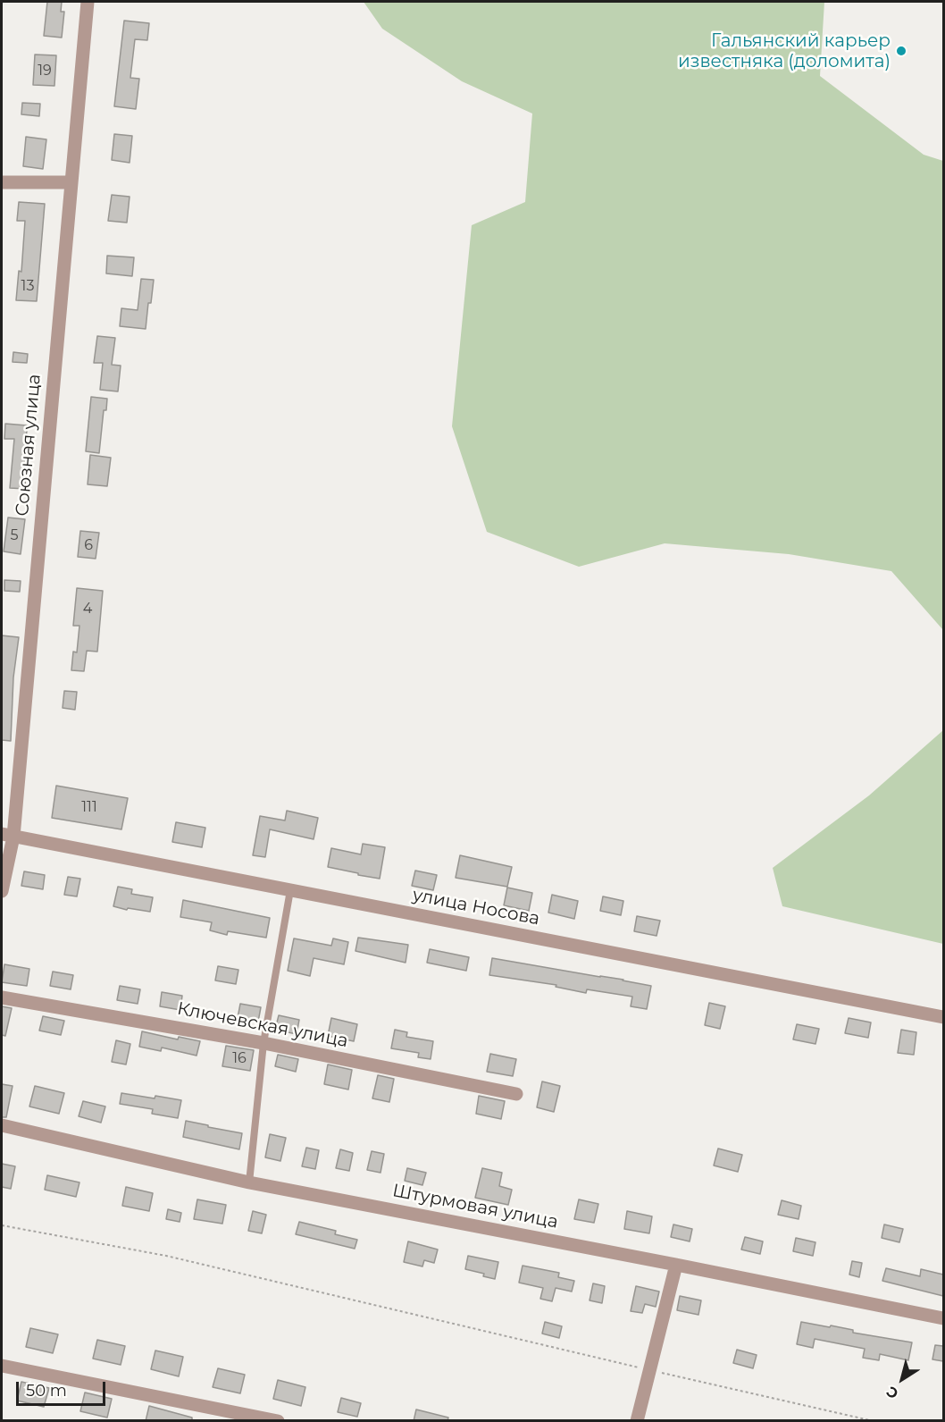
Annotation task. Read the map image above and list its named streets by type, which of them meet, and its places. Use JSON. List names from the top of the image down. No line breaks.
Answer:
{"streets":{"street":["Союзная улица","улица Носова","Ключевская улица","Штурмовая улица"]},"crossings":[["Союзная улица","улица Носова"]],"places":["Гальянский карьер известняка (доломита)"],"house_numbers":["19","13","5","6","4","111","16"],"scale_bar":"50 m","north":"bottom left"}
